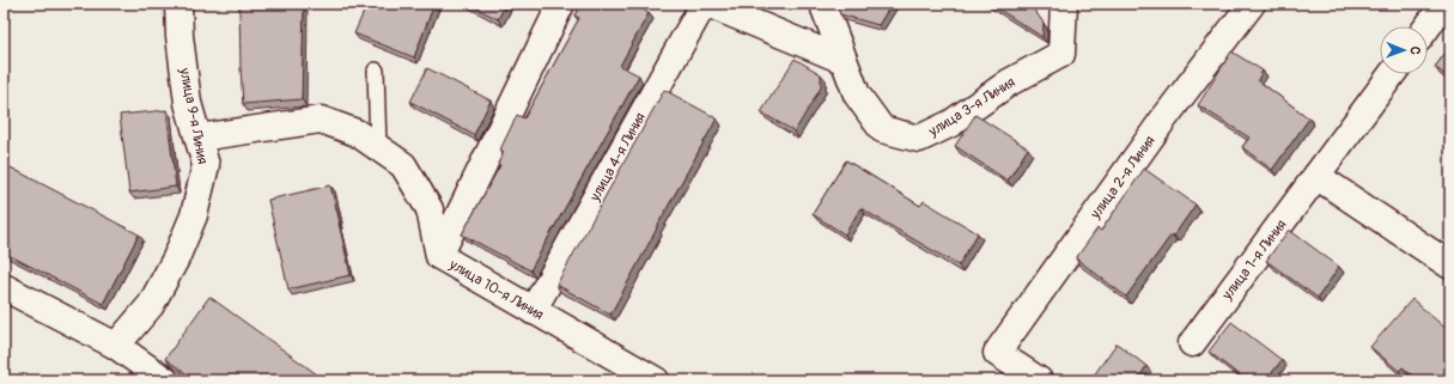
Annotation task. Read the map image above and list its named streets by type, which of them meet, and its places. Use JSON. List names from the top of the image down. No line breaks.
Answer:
{"streets":{"street":["улица 3-я Линия","улица 9-я Линия","улица 4-я Линия","улица 2-я Линия","улица 1-я Линия","улица 10-я Линия"]},"crossings":[["улица 9-я Линия","улица 10-я Линия"],["улица 4-я Линия","улица 10-я Линия"]],"north":"right"}
